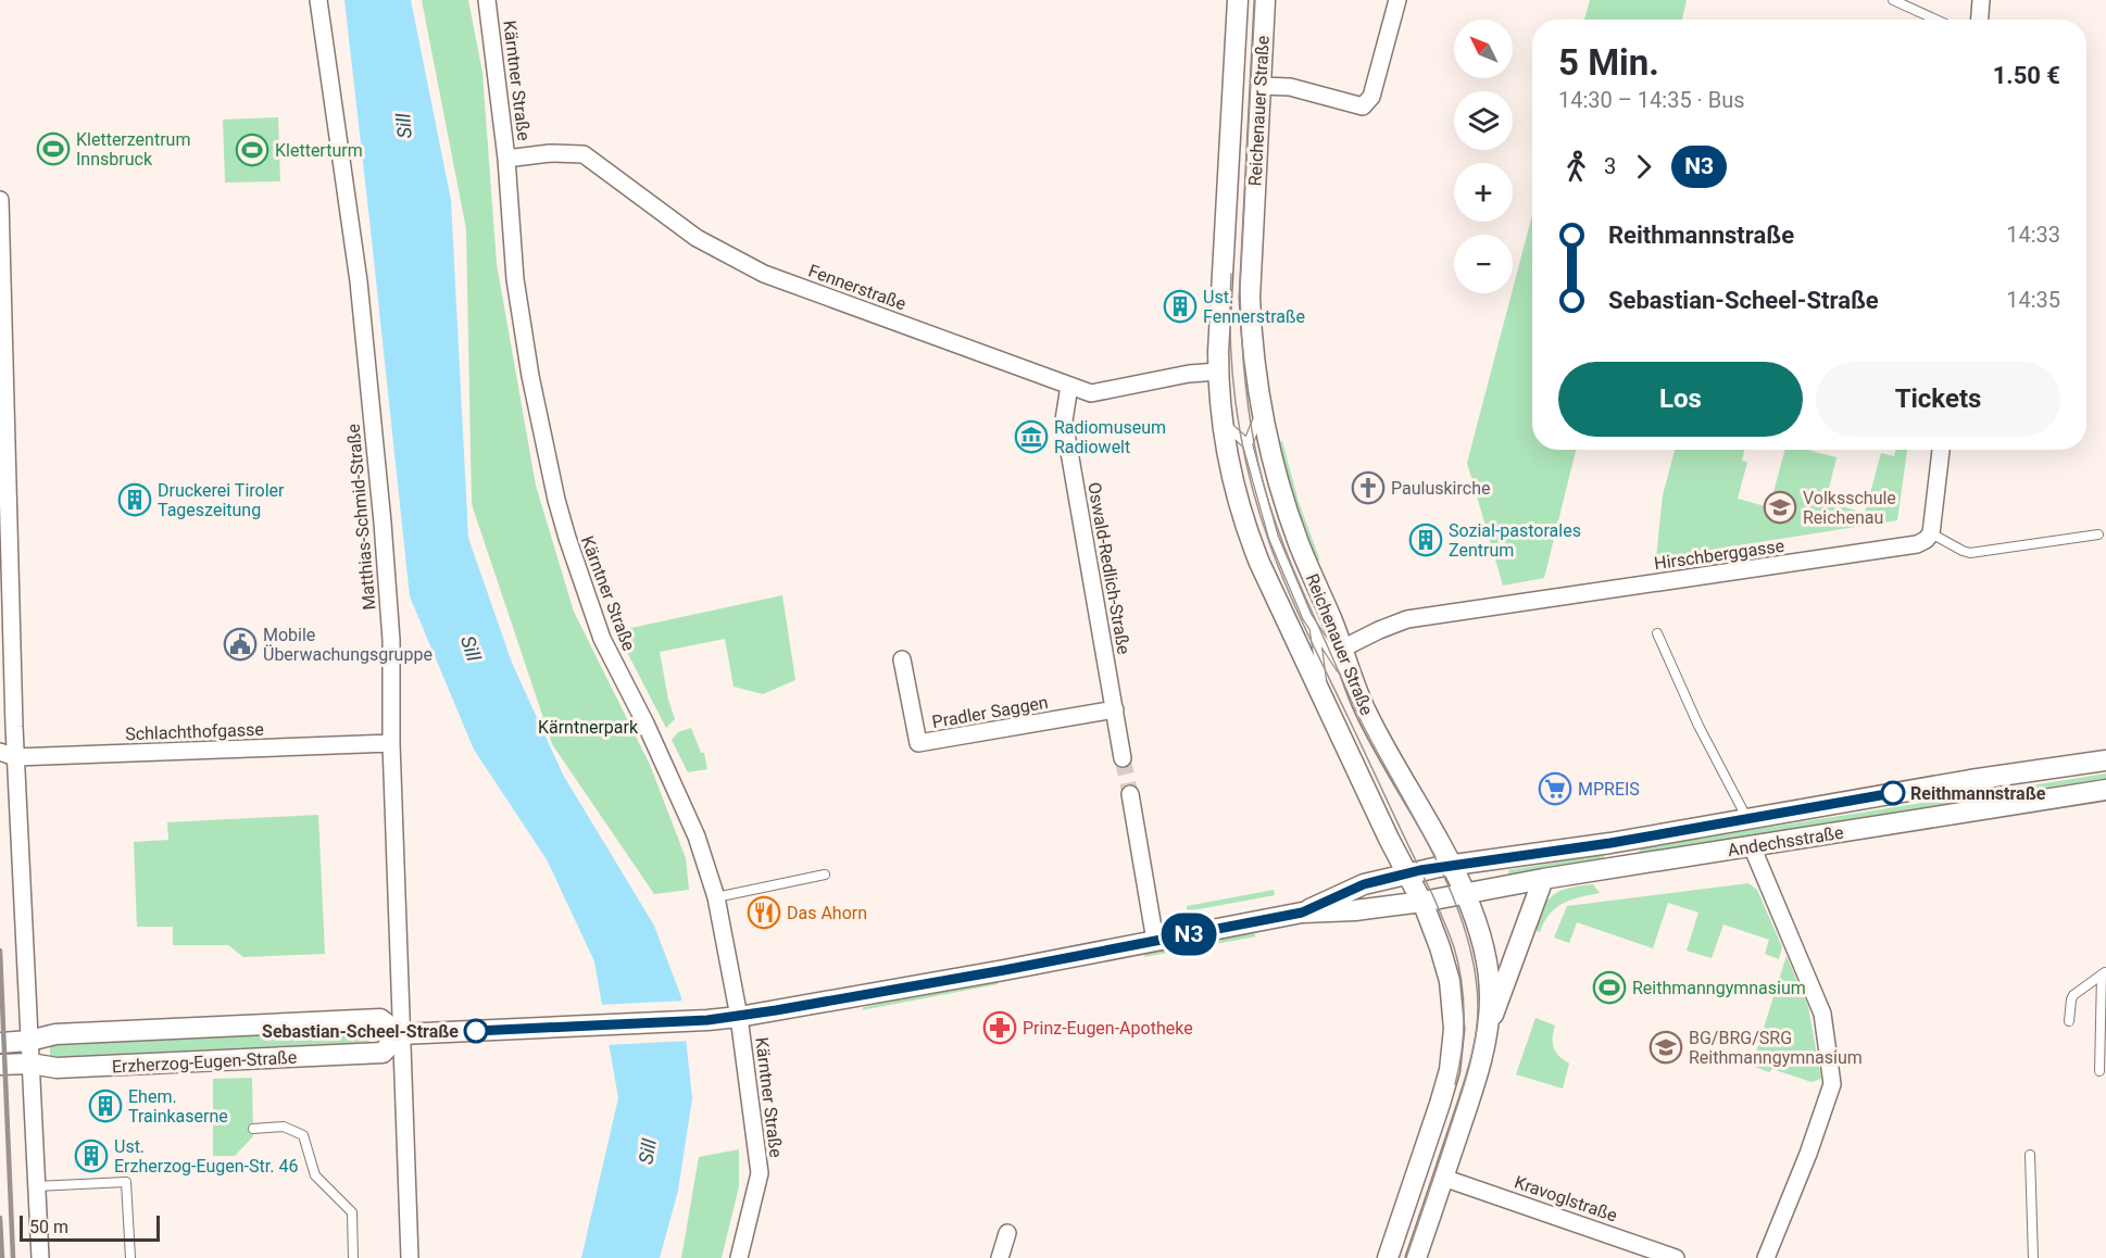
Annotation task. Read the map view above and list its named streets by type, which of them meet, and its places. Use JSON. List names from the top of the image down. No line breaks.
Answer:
{"streets":{"street":["Kärntner Straße","Reichenauer Straße","Fennerstraße","Matthias-Schmid-Straße","Hirschberggasse","Oswald-Redlich-Straße","Pradler Saggen","Schlachthofgasse","Andechsstraße","Erzherzog-Eugen-Straße","Kravoglstraße"]},"crossings":[["Kärntner Straße","Fennerstraße"],["Reichenauer Straße","Fennerstraße"],["Reichenauer Straße","Hirschberggasse"],["Reichenauer Straße","Andechsstraße"],["Reichenauer Straße","Kravoglstraße"],["Fennerstraße","Oswald-Redlich-Straße"],["Matthias-Schmid-Straße","Schlachthofgasse"],["Matthias-Schmid-Straße","Erzherzog-Eugen-Straße"],["Oswald-Redlich-Straße","Pradler Saggen"]],"water":["Sill"],"parks":["Kärntnerpark"],"places":{"sports":["Kletterzentrum Innsbruck","Kletterturm","Reithmanngymnasium"],"building":["Ust. Fennerstraße","Druckerei Tiroler Tageszeitung","Sozial-pastorales Zentrum","Ehem. Trainkaserne","Ust. Erzherzog-Eugen-Str. 46"],"museum":["Radiomuseum Radiowelt"],"church":["Pauluskirche"],"school or university":["Volksschule Reichenau","BG/BRG/SRG Reithmanngymnasium"],"public building":["Mobile Überwachungsgruppe"],"supermarket":["MPREIS"],"other":["Reithmannstraße","Sebastian-Scheel-Straße"],"restaurant":["Das Ahorn"],"pharmacy":["Prinz-Eugen-Apotheke"]},"lines":["bus line N3"],"scale_bar":"50 m","north":"top left","page":{"on_map":"N3","map_buttons":["+","−"],"heading":["5 Min.","14:30 – 14:35 · Bus","1.50 €"],"legs":["3","N3"],"list":[{"name":"Reithmannstraße","value":"14:33"},{"name":"Sebastian-Scheel-Straße","value":"14:35"}],"buttons":["Los","Tickets"],"scale":"50 m"}}
